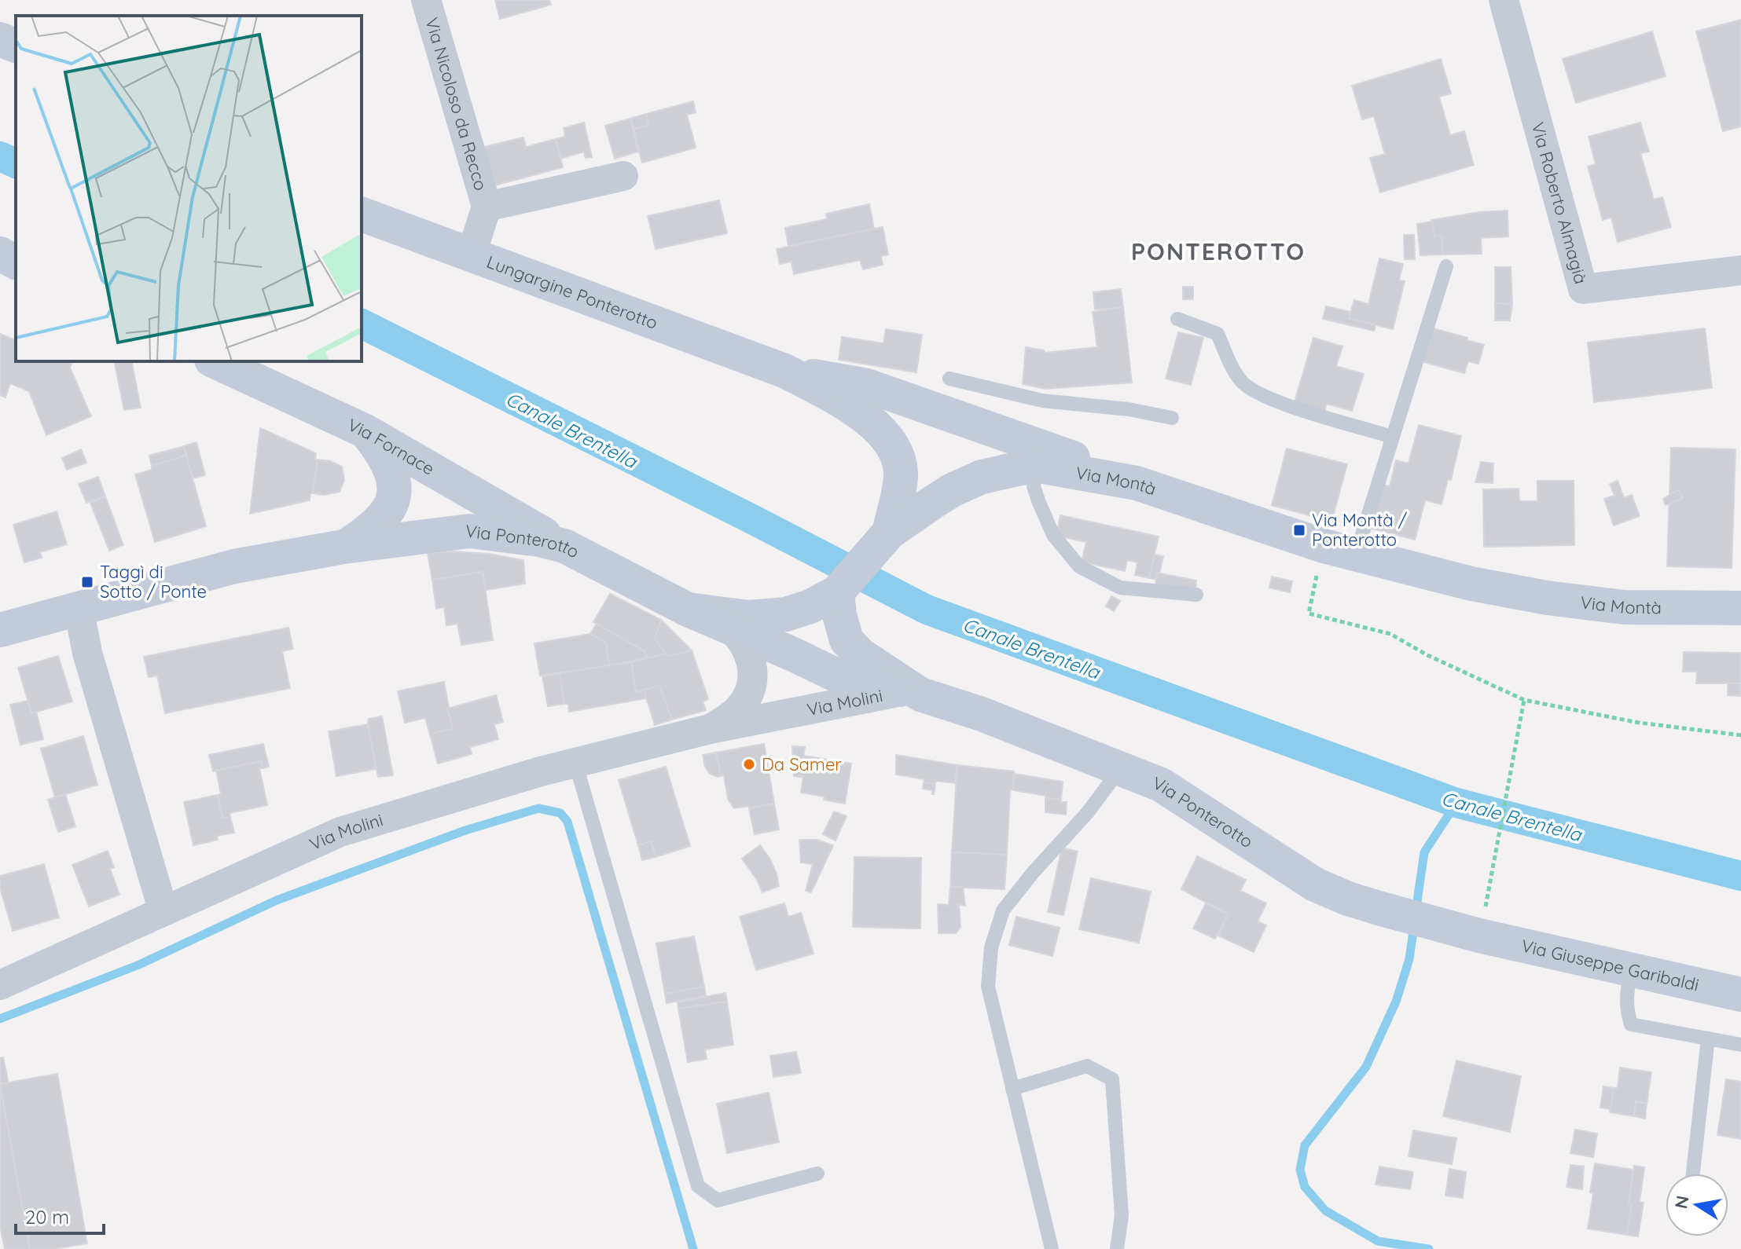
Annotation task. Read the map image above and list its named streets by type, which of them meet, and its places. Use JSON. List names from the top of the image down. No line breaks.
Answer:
{"streets":{"main road":["Lungargine Ponterotto","Via Fornace","Via Montà","Via Ponterotto","Via Giuseppe Garibaldi"],"street":["Via Nicoloso da Recco","Via Roberto Almagià","Via Molini"]},"crossings":[["Via Nicoloso da Recco","Lungargine Ponterotto"],["Lungargine Ponterotto","Via Montà"],["Lungargine Ponterotto","Via Ponterotto"],["Via Fornace","Via Ponterotto"],["Via Montà","Via Ponterotto"],["Via Ponterotto","Via Molini"],["Via Ponterotto","Via Giuseppe Garibaldi"]],"districts":["PONTEROTTO"],"water":["Canale Brentella"],"places":{"transit":["Via Montà / Ponterotto","Taggì di Sotto / Ponte"],"other":["Da Samer"]},"scale_bar":"20 m","north":"left"}
